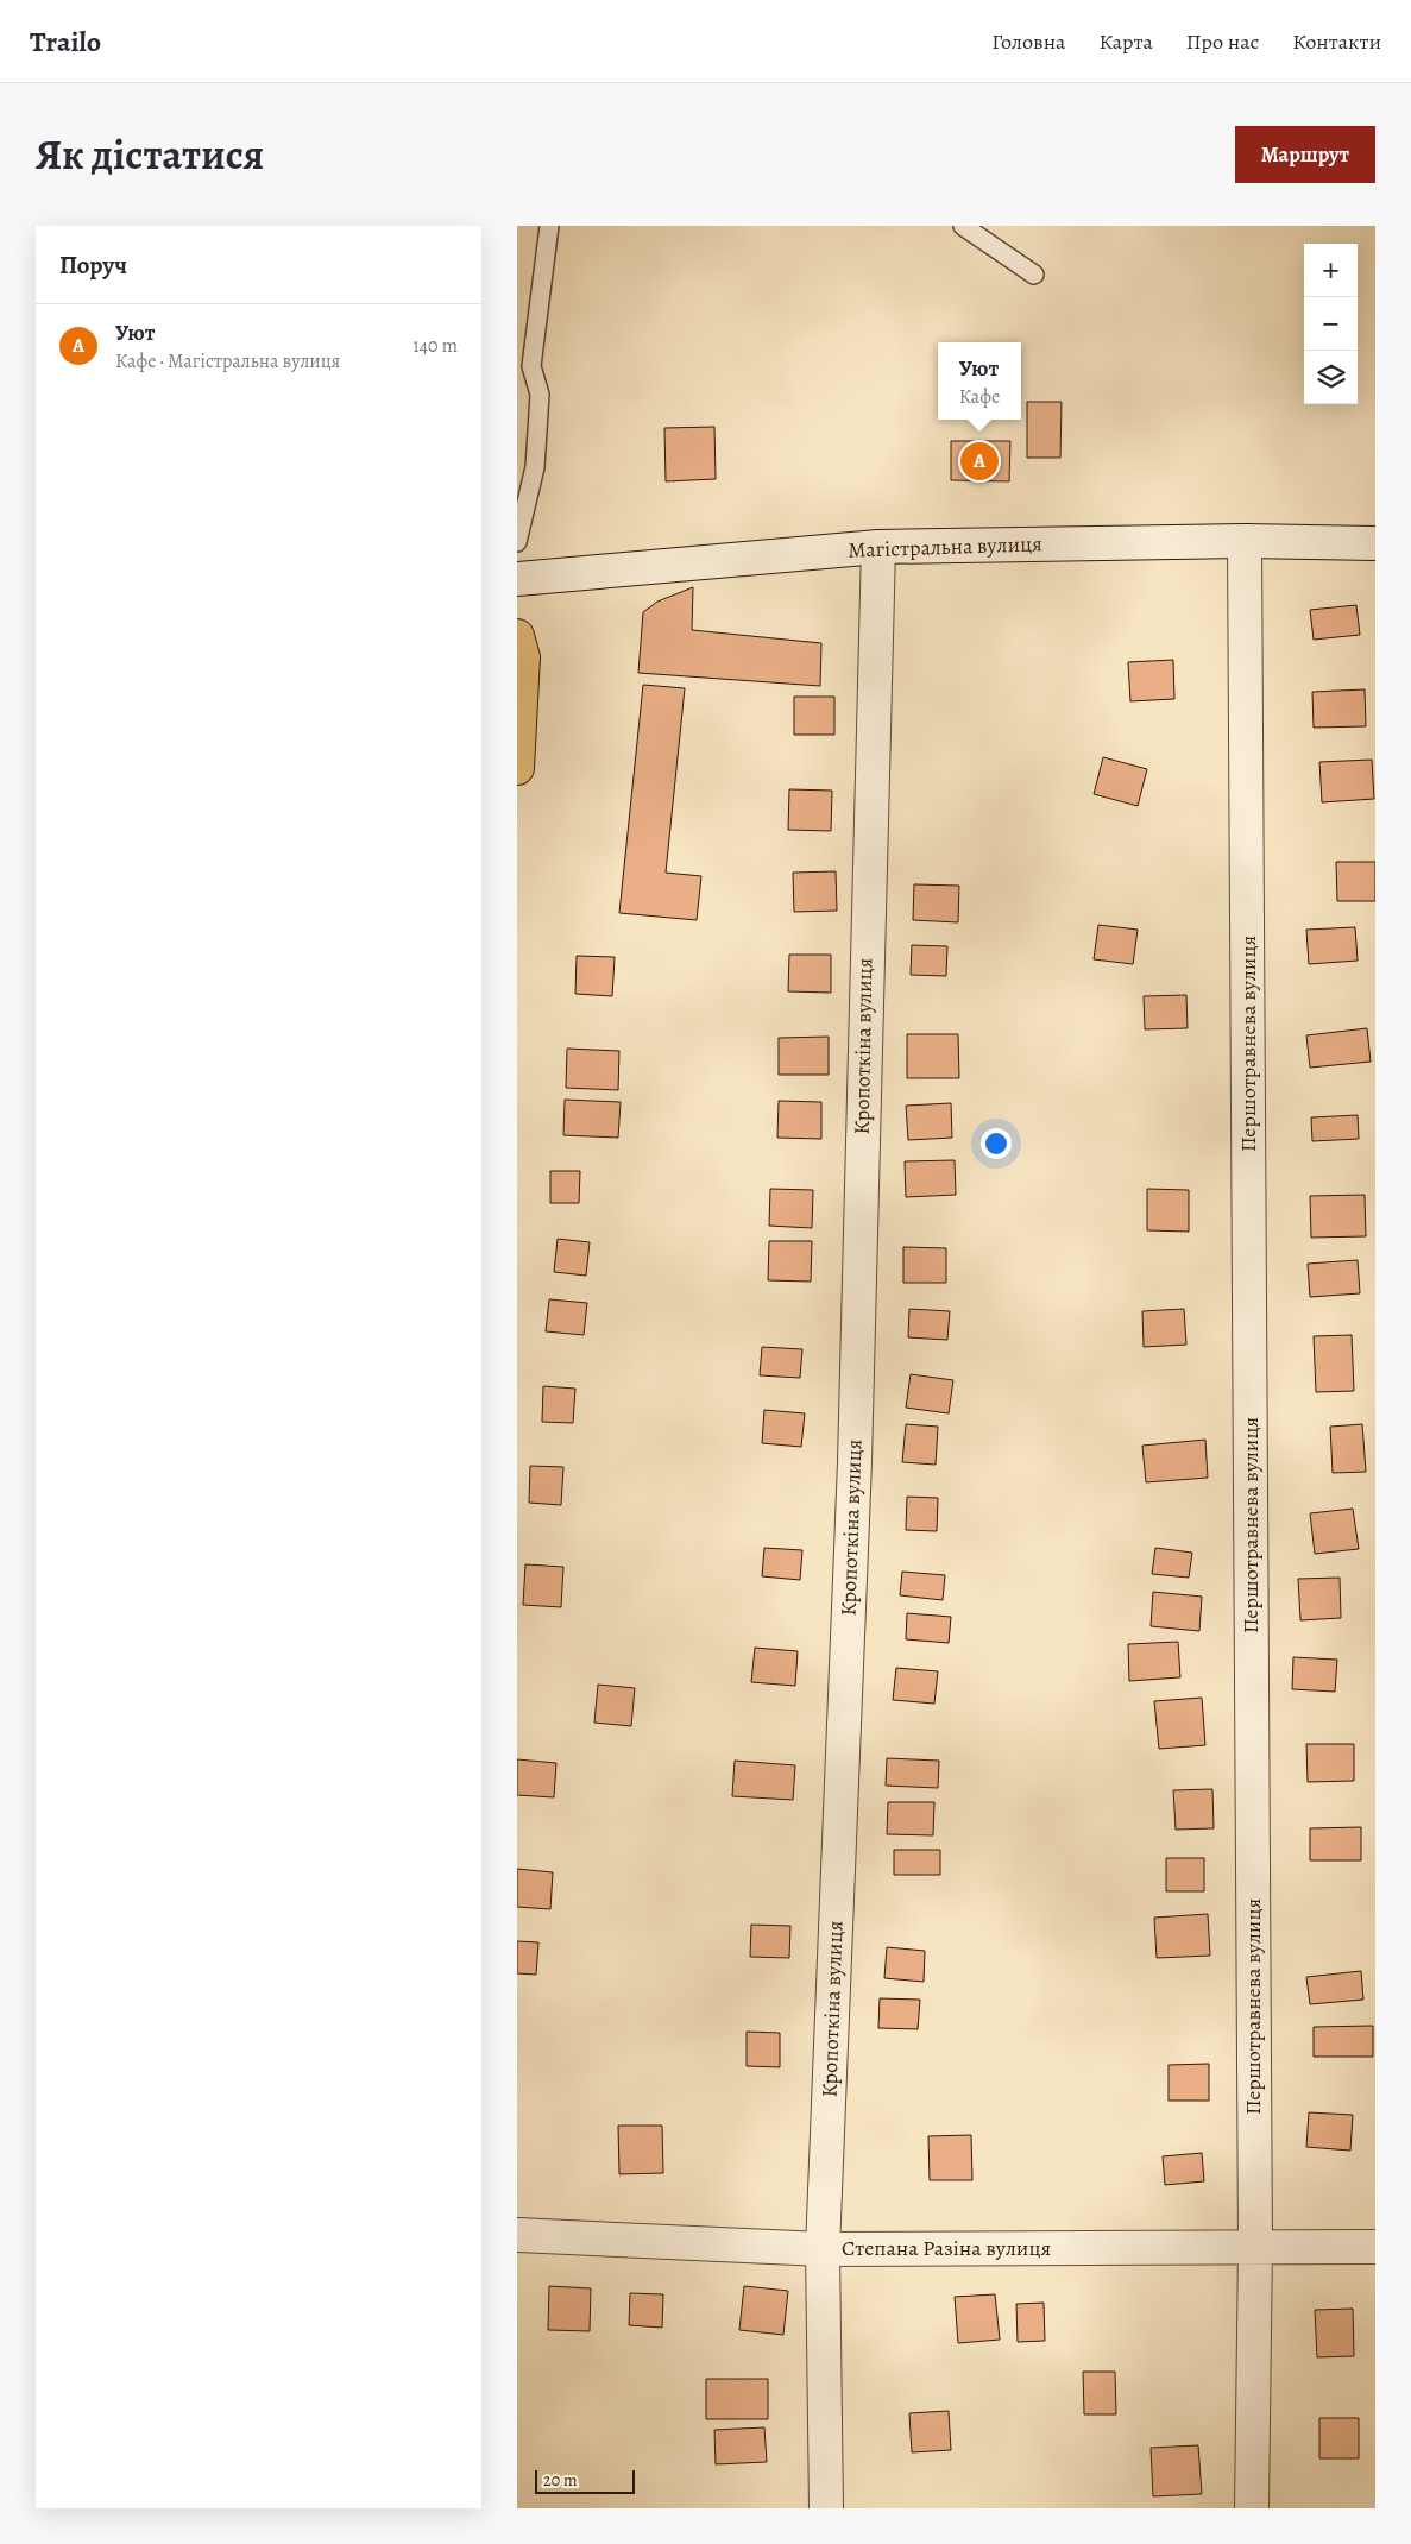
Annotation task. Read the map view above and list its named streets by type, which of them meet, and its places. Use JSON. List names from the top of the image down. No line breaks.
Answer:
{"streets":{"street":["Магістральна вулиця","Першотравнева вулиця","Кропоткіна вулиця","Степана Разіна вулиця"]},"crossings":[["Магістральна вулиця","Першотравнева вулиця"],["Магістральна вулиця","Кропоткіна вулиця"],["Першотравнева вулиця","Степана Разіна вулиця"],["Кропоткіна вулиця","Степана Разіна вулиця"]],"scale_bar":"20 m","page":{"header":"Trailo","nav":["Головна","Карта","Про нас","Контакти"],"title":"Як дістатися","buttons":"Маршрут","heading":"Поруч","map_buttons":["+","−"],"list":[{"mark":"A","name":"Уют","note":"Кафе · Магістральна вулиця","value":"140 m"}],"popup":["Уют","Кафе"],"pins":"A","scale":"20 m"}}
